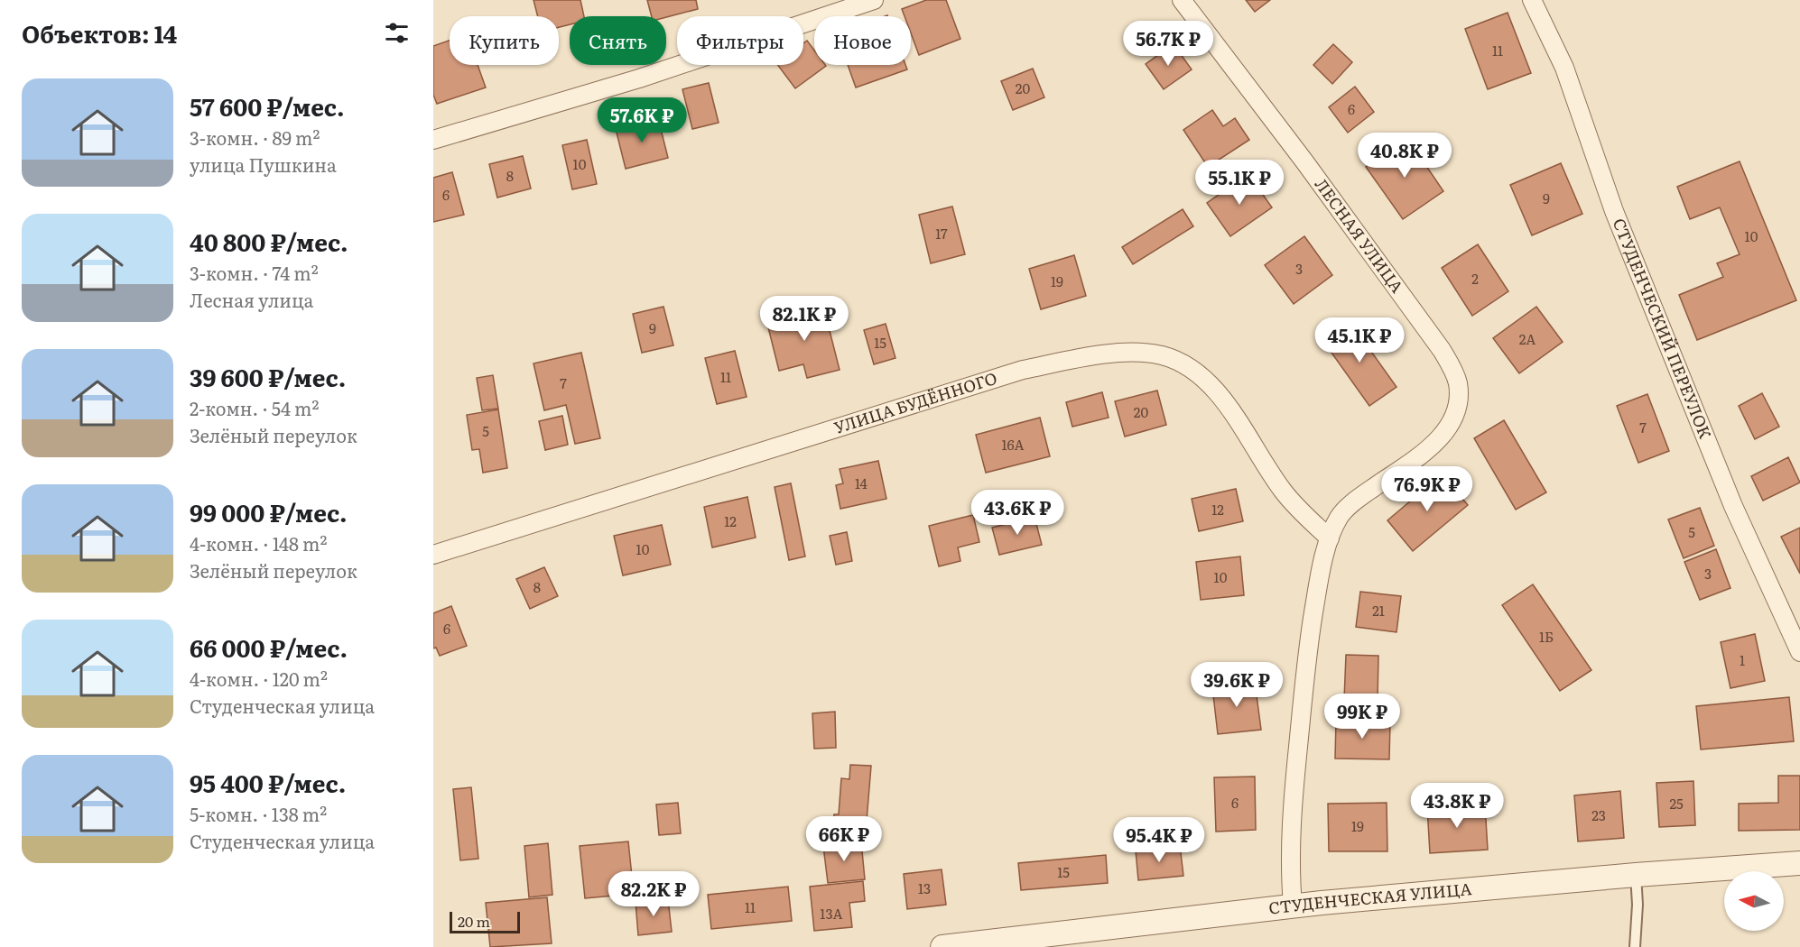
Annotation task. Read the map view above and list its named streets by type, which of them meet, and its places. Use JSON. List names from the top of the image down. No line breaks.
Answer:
{"streets":{"street":["ЛЕСНАЯ УЛИЦА","СТУДЕНЧЕСКИЙ ПЕРЕУЛОК","УЛИЦА БУДЁННОГО","СТУДЕНЧЕСКАЯ УЛИЦА"]},"crossings":[["ЛЕСНАЯ УЛИЦА","УЛИЦА БУДЁННОГО"]],"house_numbers":["11","20","6","10","8","6","9","17","10","3","2","19","9","2А","15","11","7","20","7","5","16А","14","12","12","5","10","3","10","8","21","6","1Б","1","6","25","23","19","15","13","11","13А"],"scale_bar":"20 m","north":"left","page":{"heading":"Объектов: 14","chip":["Купить","Снять","Фильтры","Новое"],"price":["56.7K ₽","57.6K ₽","40.8K ₽","55.1K ₽","82.1K ₽","45.1K ₽","76.9K ₽","43.6K ₽","39.6K ₽","99K ₽","43.8K ₽","66K ₽","95.4K ₽","82.2K ₽"],"list":[{"name":"57 600 ₽/мес.","note":"3-комн. · 89 m² · улица Пушкина"},{"name":"40 800 ₽/мес.","note":"3-комн. · 74 m² · Лесная улица"},{"name":"39 600 ₽/мес.","note":"2-комн. · 54 m² · Зелёный переулок"},{"name":"99 000 ₽/мес.","note":"4-комн. · 148 m² · Зелёный переулок"},{"name":"66 000 ₽/мес.","note":"4-комн. · 120 m² · Студенческая улица"},{"name":"95 400 ₽/мес.","note":"5-комн. · 138 m² · Студенческая улица"}],"scale":"20 m"}}
